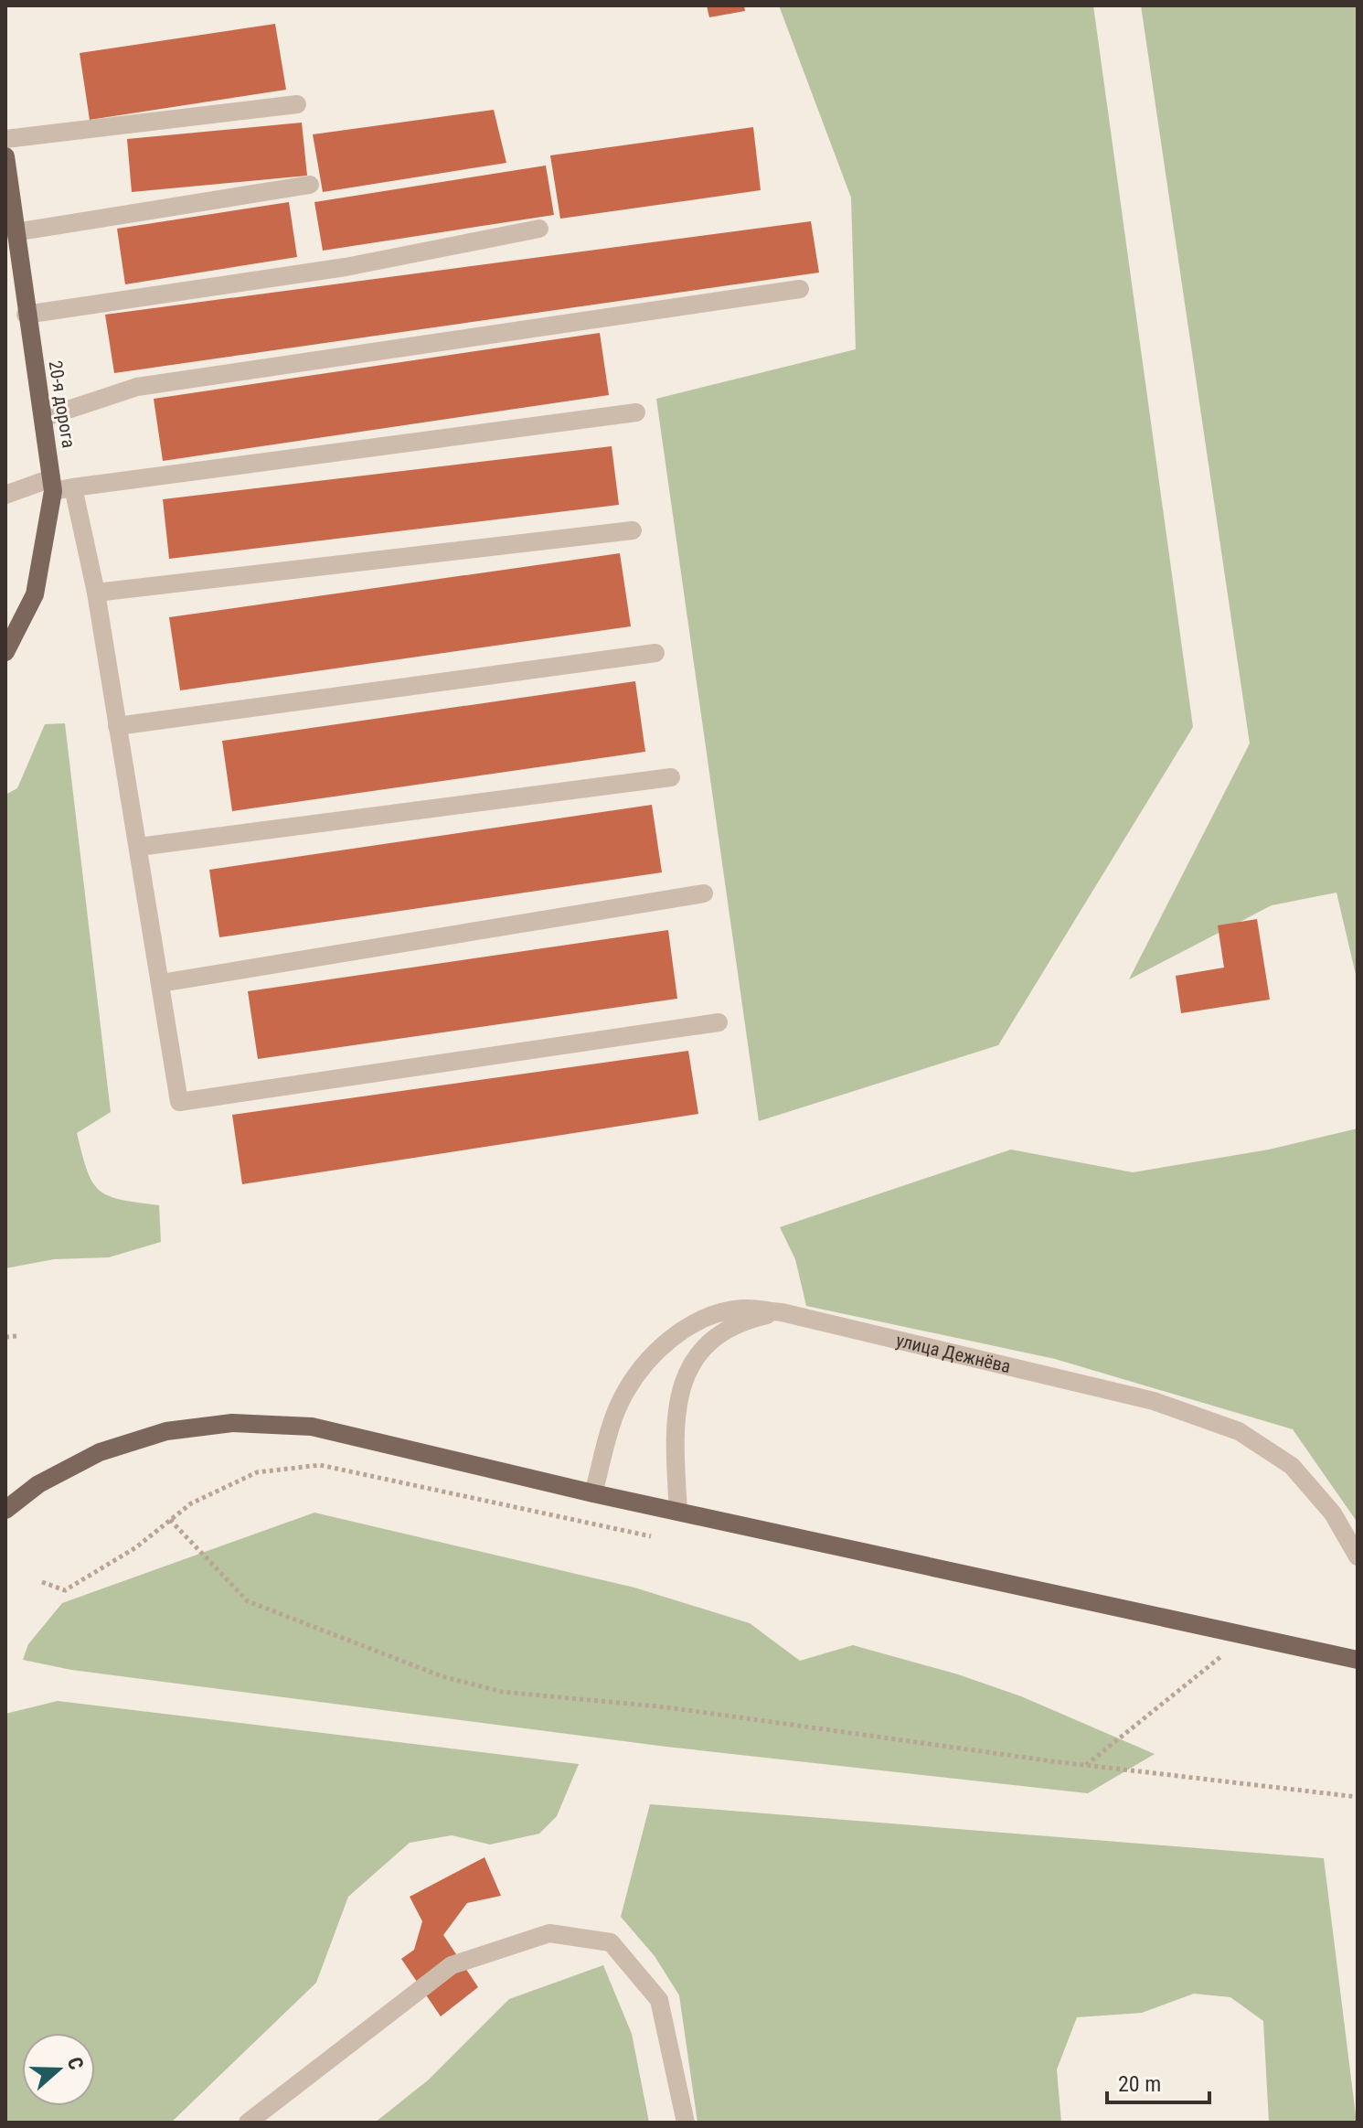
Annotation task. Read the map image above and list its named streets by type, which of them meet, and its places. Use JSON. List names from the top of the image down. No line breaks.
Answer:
{"streets":{"main road":["20-я дорога"],"street":["улица Дежнёва"]},"scale_bar":"20 m","north":"right"}
